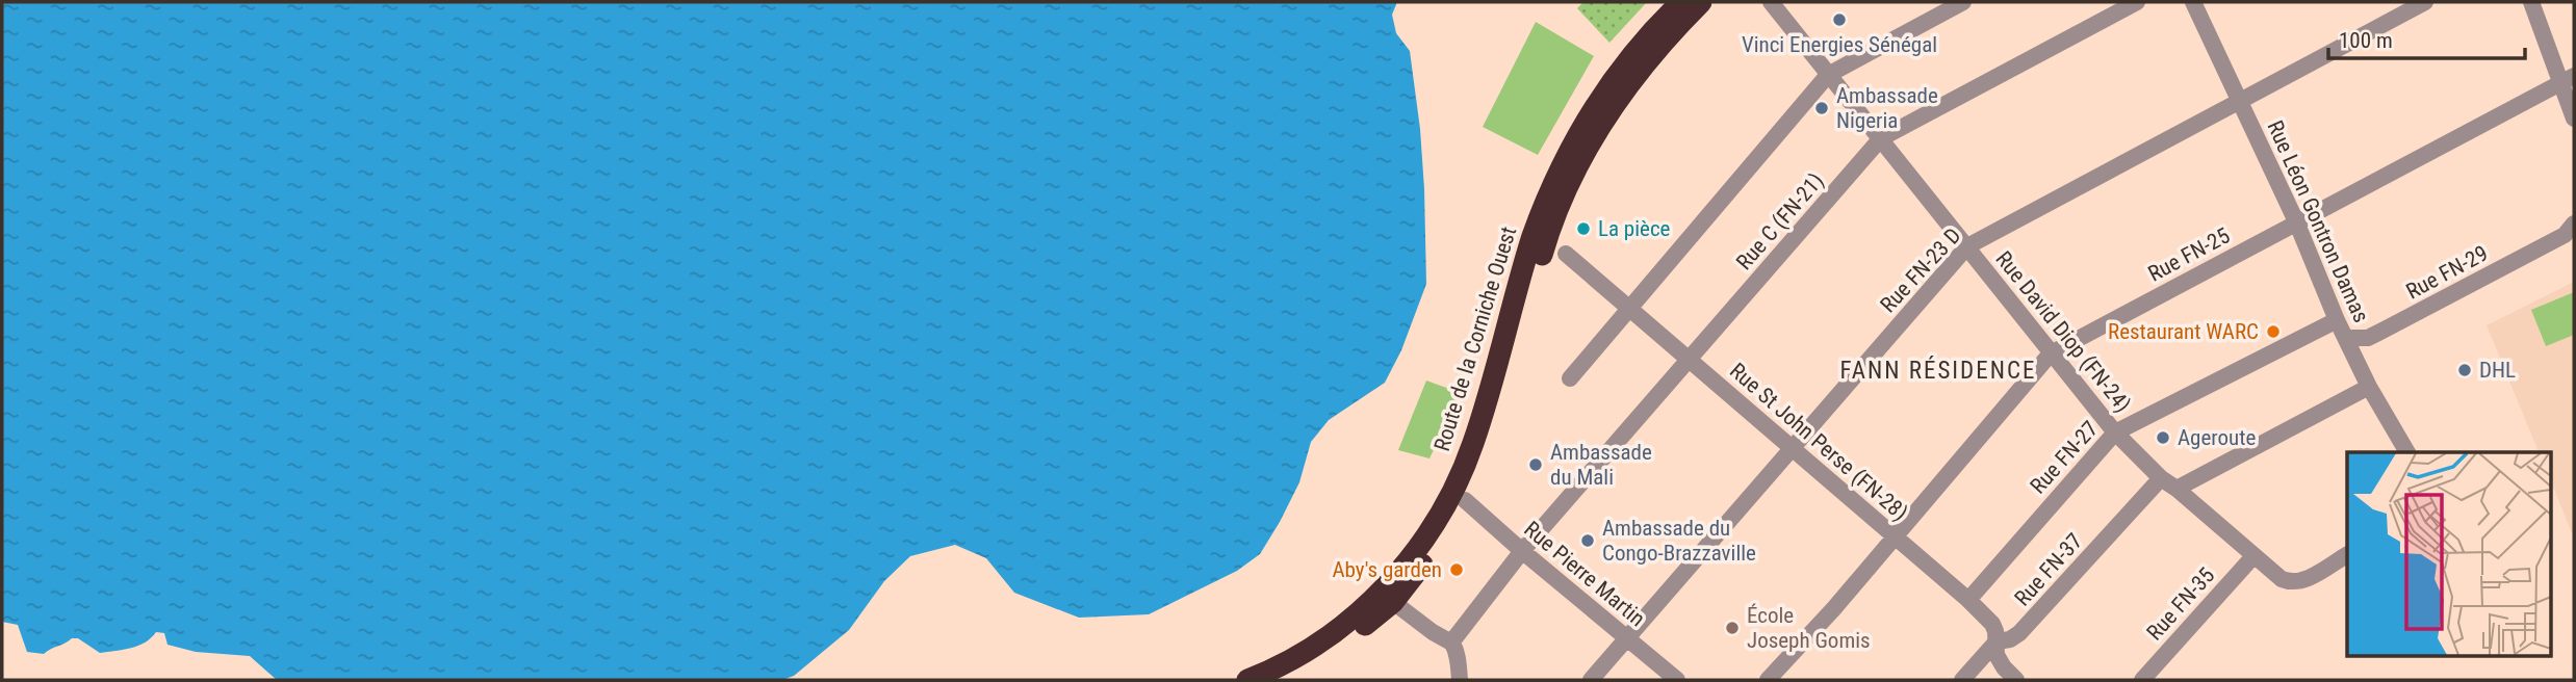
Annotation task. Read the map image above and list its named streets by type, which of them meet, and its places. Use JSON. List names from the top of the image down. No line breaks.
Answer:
{"streets":{"highway":["Route de la Corniche Ouest"],"street":["Rue C (FN-21)","Rue Léon Gontron Damas","Rue FN-25","Rue FN-23 D","Rue FN-29","Rue David Diop (FN-24)","Rue St John Perse (FN-28)","Rue FN-27","Rue FN-37","Rue Pierre Martin","Rue FN-35"]},"crossings":[["Rue C (FN-21)","Rue David Diop (FN-24)"],["Rue C (FN-21)","Rue St John Perse (FN-28)"],["Rue C (FN-21)","Rue Pierre Martin"],["Rue Léon Gontron Damas","Rue FN-25"],["Rue Léon Gontron Damas","Rue FN-23 D"],["Rue Léon Gontron Damas","Rue FN-29"],["Rue Léon Gontron Damas","Rue FN-27"],["Rue FN-25","Rue David Diop (FN-24)"],["Rue FN-25","Rue St John Perse (FN-28)"],["Rue FN-23 D","Rue David Diop (FN-24)"],["Rue FN-23 D","Rue St John Perse (FN-28)"],["Rue FN-23 D","Rue Pierre Martin"],["Rue David Diop (FN-24)","Rue FN-27"],["Rue David Diop (FN-24)","Rue FN-37"],["Rue David Diop (FN-24)","Rue FN-35"],["Route de la Corniche Ouest","Rue Pierre Martin"],["Rue St John Perse (FN-28)","Rue FN-27"],["Rue St John Perse (FN-28)","Rue FN-37"]],"districts":["FANN RÉSIDENCE"],"places":["Vinci Energies Sénégal","Ambassade Nigeria","La pièce","Restaurant WARC","DHL","Ageroute","Ambassade du Mali","Ambassade du Congo-Brazzaville","Aby's garden","École Joseph Gomis"],"scale_bar":"100 m"}
